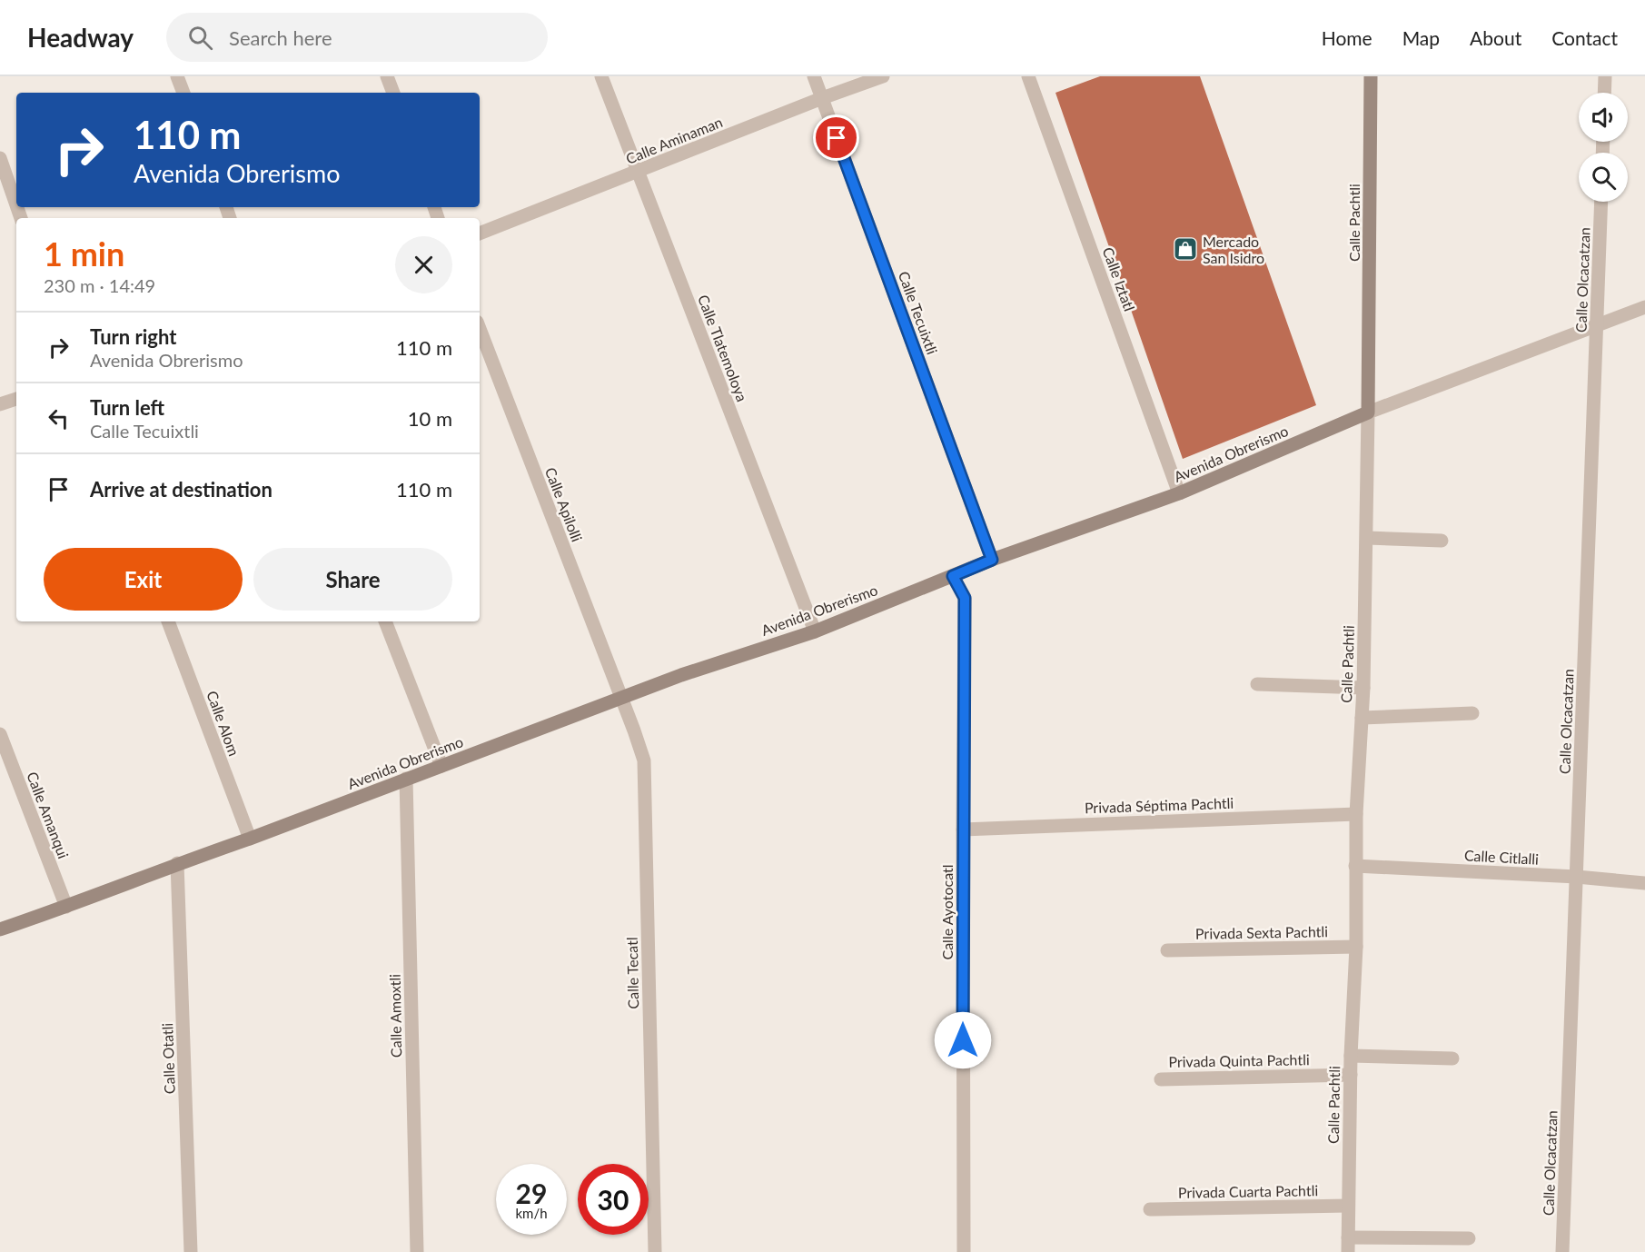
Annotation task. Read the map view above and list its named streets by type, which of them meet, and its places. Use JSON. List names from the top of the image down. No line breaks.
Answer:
{"streets":{"street":["Calle Aminaman","Calle Pachtli","Calle Iztatl","Calle Olcacatzan","Calle Tecuixtli","Calle Tlatemoloya","Avenida Obrerismo","Calle Apilolli","Calle Alom","Privada Séptima Pachtli","Calle Amanqui","Calle Citlalli","Calle Ayotocatl","Privada Sexta Pachtli","Calle Tecatl","Calle Amoxtli","Calle Otatli","Privada Quinta Pachtli","Privada Cuarta Pachtli"]},"crossings":[["Calle Aminaman","Calle Tecuixtli"],["Calle Aminaman","Calle Tlatemoloya"],["Calle Pachtli","Avenida Obrerismo"],["Calle Pachtli","Privada Séptima Pachtli"],["Calle Pachtli","Calle Citlalli"],["Calle Pachtli","Privada Sexta Pachtli"],["Calle Pachtli","Privada Quinta Pachtli"],["Calle Pachtli","Privada Cuarta Pachtli"],["Calle Iztatl","Avenida Obrerismo"],["Calle Olcacatzan","Avenida Obrerismo"],["Calle Olcacatzan","Calle Citlalli"],["Calle Tecuixtli","Avenida Obrerismo"],["Calle Tlatemoloya","Avenida Obrerismo"],["Avenida Obrerismo","Calle Apilolli"],["Avenida Obrerismo","Calle Alom"],["Avenida Obrerismo","Calle Amanqui"],["Avenida Obrerismo","Calle Ayotocatl"],["Avenida Obrerismo","Calle Tecatl"],["Avenida Obrerismo","Calle Amoxtli"],["Avenida Obrerismo","Calle Otatli"],["Calle Apilolli","Calle Tecatl"],["Privada Séptima Pachtli","Calle Ayotocatl"]],"places":{"shop":["Mercado San Isidro"]},"page":{"header":"Headway","search":"Search here","nav":["Home","Map","About","Contact"],"turn":["110 m","Avenida Obrerismo"],"heading":["1 min","230 m · 14:49"],"list":[{"name":"Turn right","note":"Avenida Obrerismo","value":"110 m"},{"name":"Turn left","note":"Calle Tecuixtli","value":"10 m"},{"name":"Arrive at destination","value":"110 m"}],"buttons":["Exit","Share"],"speed":"29 km/h","limit":"30"}}
